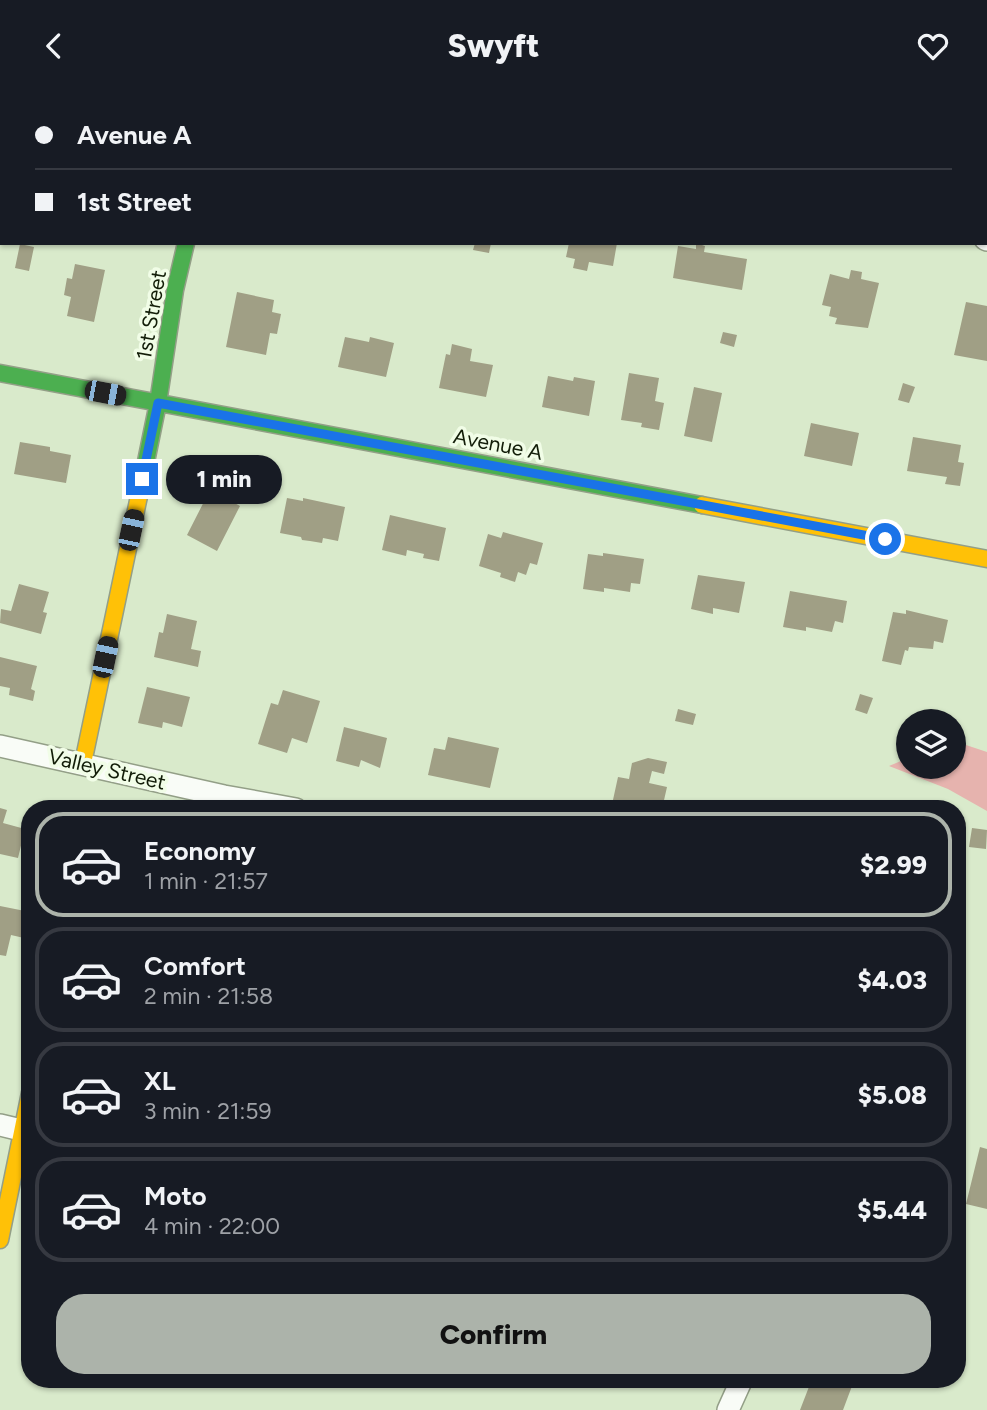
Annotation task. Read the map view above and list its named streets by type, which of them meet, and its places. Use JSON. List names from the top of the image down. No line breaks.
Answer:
{"streets":{"street":["1st Street","Avenue A","Valley Street"]},"crossings":[["1st Street","Avenue A"],["1st Street","Valley Street"]],"page":{"header":"Swyft","banner":["Avenue A","1st Street"],"bubble":"1 min","list":[{"name":"Economy","note":"1 min · 21:57","value":"$2.99"},{"name":"Comfort","note":"2 min · 21:58","value":"$4.03"},{"name":"XL","note":"3 min · 21:59","value":"$5.08"},{"name":"Moto","note":"4 min · 22:00","value":"$5.44"}],"buttons":"Confirm"}}
